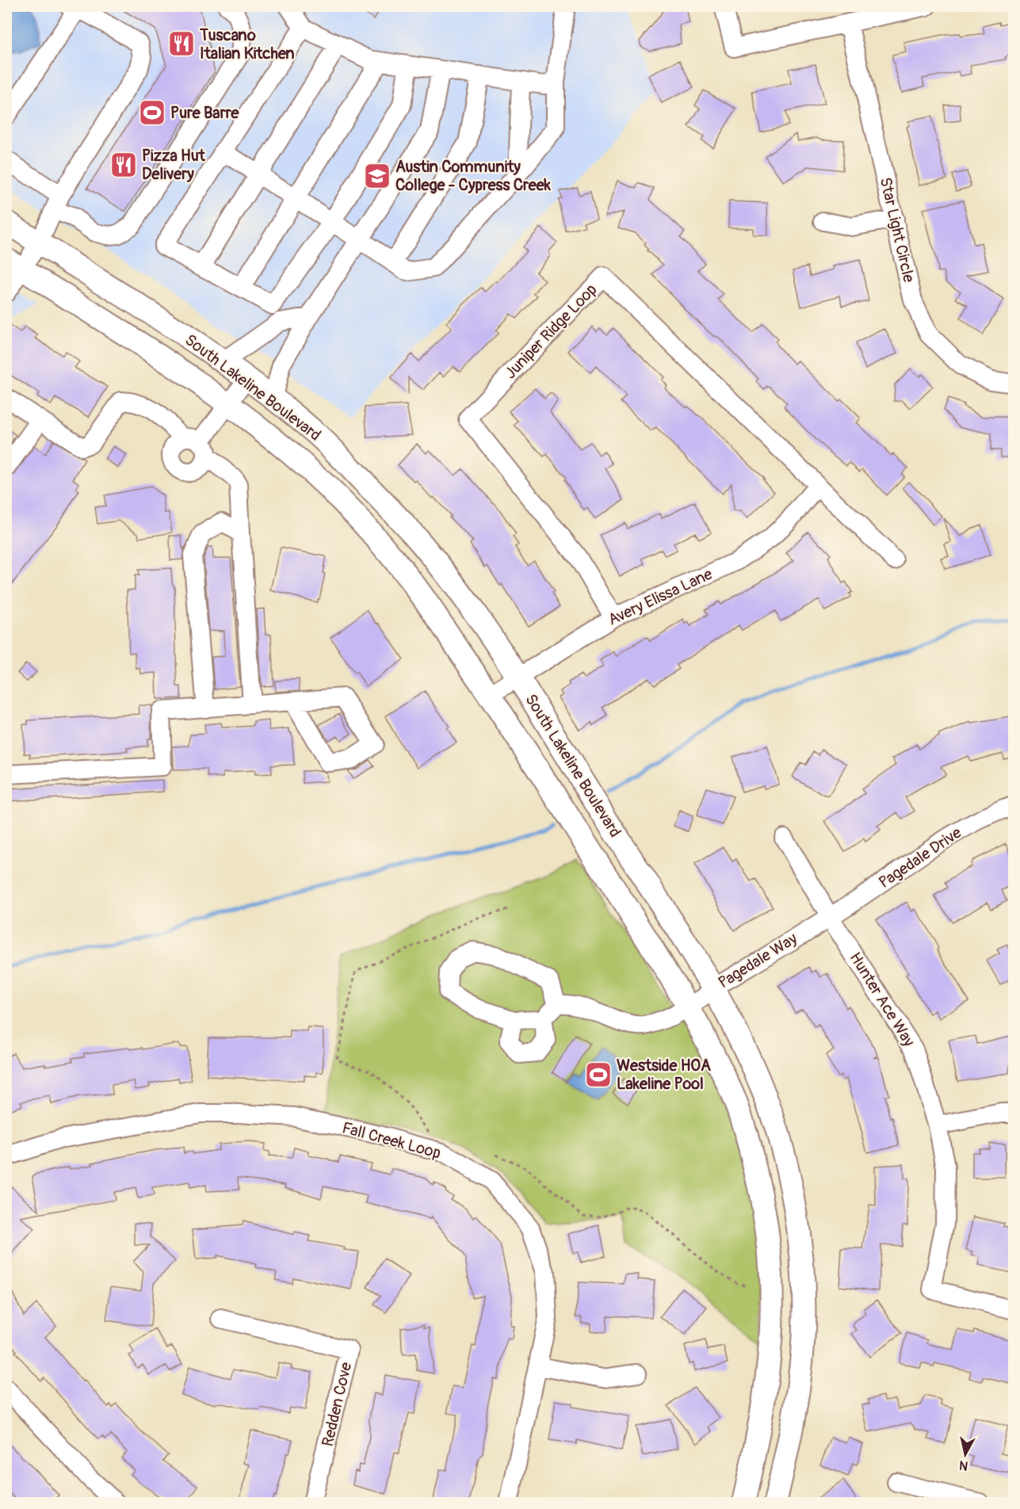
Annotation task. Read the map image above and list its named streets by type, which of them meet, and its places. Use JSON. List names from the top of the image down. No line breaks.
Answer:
{"streets":{"main road":["South Lakeline Boulevard"],"street":["Star Light Circle","Juniper Ridge Loop","Avery Elissa Lane","Pagedale Drive","Pagedale Way","Hunter Ace Way","Fall Creek Loop","Redden Cove"]},"crossings":[["Juniper Ridge Loop","Avery Elissa Lane"],["South Lakeline Boulevard","Avery Elissa Lane"],["South Lakeline Boulevard","Pagedale Way"],["Pagedale Drive","Pagedale Way"],["Pagedale Drive","Hunter Ace Way"],["Pagedale Way","Hunter Ace Way"]],"places":{"restaurant":["Tuscano Italian Kitchen","Pizza Hut Delivery"],"sports":["Pure Barre","Westside HOA Lakeline Pool"],"school or university":["Austin Community College - Cypress Creek"]},"north":"bottom"}
